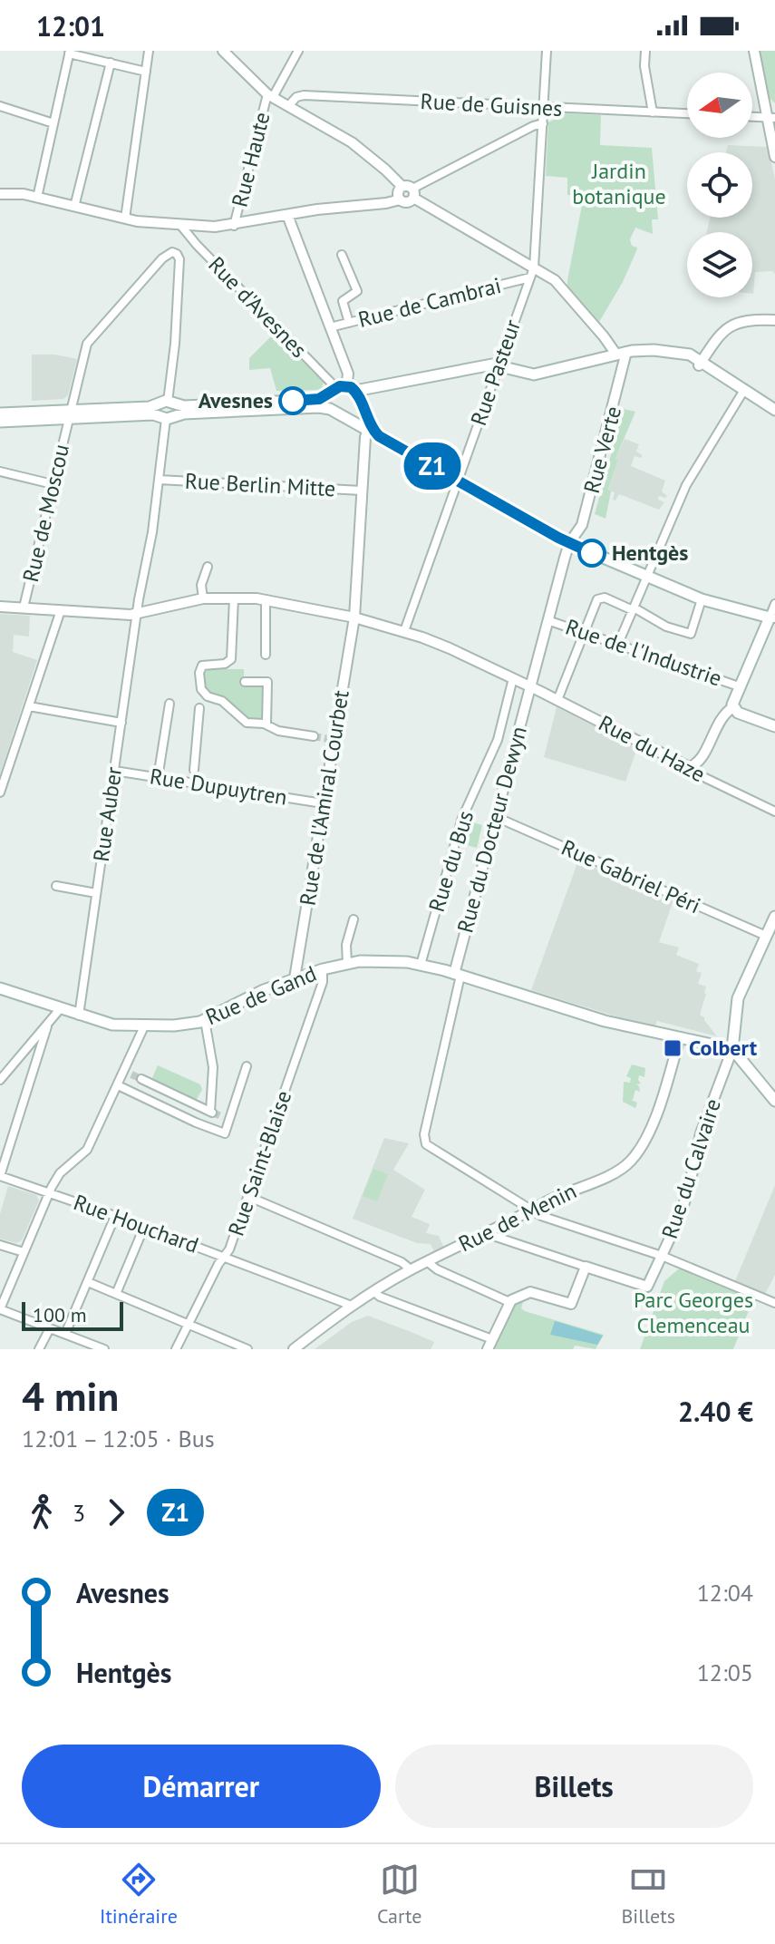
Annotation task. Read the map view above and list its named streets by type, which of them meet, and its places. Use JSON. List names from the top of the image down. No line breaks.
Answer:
{"streets":{"main road":["Rue de Gand"],"street":["Rue de Guisnes","Rue Haute","Rue de Cambrai","Rue d'Avesnes","Rue Pasteur","Rue Verte","Rue Berlin Mitte","Rue de Moscou","Rue de l'Industrie","Rue du Haze","Rue Dupuytren","Rue de l'Amiral Courbet","Rue Auber","Rue du Docteur Dewyn","Rue du Bus","Rue Gabriel Péri","Rue Saint-Blaise","Rue du Calvaire","Rue de Menin","Rue Houchard"]},"crossings":[["Rue de Guisnes","Rue Pasteur"],["Rue de Cambrai","Rue Pasteur"],["Rue Pasteur","Rue du Haze"],["Rue Verte","Rue de l'Industrie"],["Rue Verte","Rue du Docteur Dewyn"],["Rue Berlin Mitte","Rue de l'Amiral Courbet"],["Rue Berlin Mitte","Rue Auber"],["Rue de Moscou","Rue du Haze"],["Rue de l'Industrie","Rue du Docteur Dewyn"],["Rue du Haze","Rue de l'Amiral Courbet"],["Rue du Haze","Rue Auber"],["Rue du Haze","Rue du Docteur Dewyn"],["Rue du Haze","Rue du Bus"],["Rue Dupuytren","Rue de l'Amiral Courbet"],["Rue Dupuytren","Rue Auber"],["Rue de l'Amiral Courbet","Rue de Gand"],["Rue Auber","Rue de Gand"],["Rue du Docteur Dewyn","Rue Gabriel Péri"],["Rue du Docteur Dewyn","Rue de Gand"],["Rue du Bus","Rue de Gand"],["Rue de Gand","Rue Saint-Blaise"],["Rue de Gand","Rue du Calvaire"],["Rue de Gand","Rue de Menin"],["Rue Saint-Blaise","Rue Houchard"],["Rue de Menin","Rue Houchard"]],"parks":["Jardin botanique","Parc Georges Clemenceau"],"places":{"other":["Avesnes","Hentgès"],"transit":["Colbert"]},"lines":["bus line Z1"],"scale_bar":"100 m","north":"left","page":{"status":"12:01","on_map":"Z1","scale":"100 m","heading":["4 min","12:01 – 12:05 · Bus","2.40 €"],"legs":["3","Z1"],"list":[{"name":"Avesnes","value":"12:04"},{"name":"Hentgès","value":"12:05"}],"buttons":["Démarrer","Billets"],"tabs":["Itinéraire","Carte","Billets"]}}
